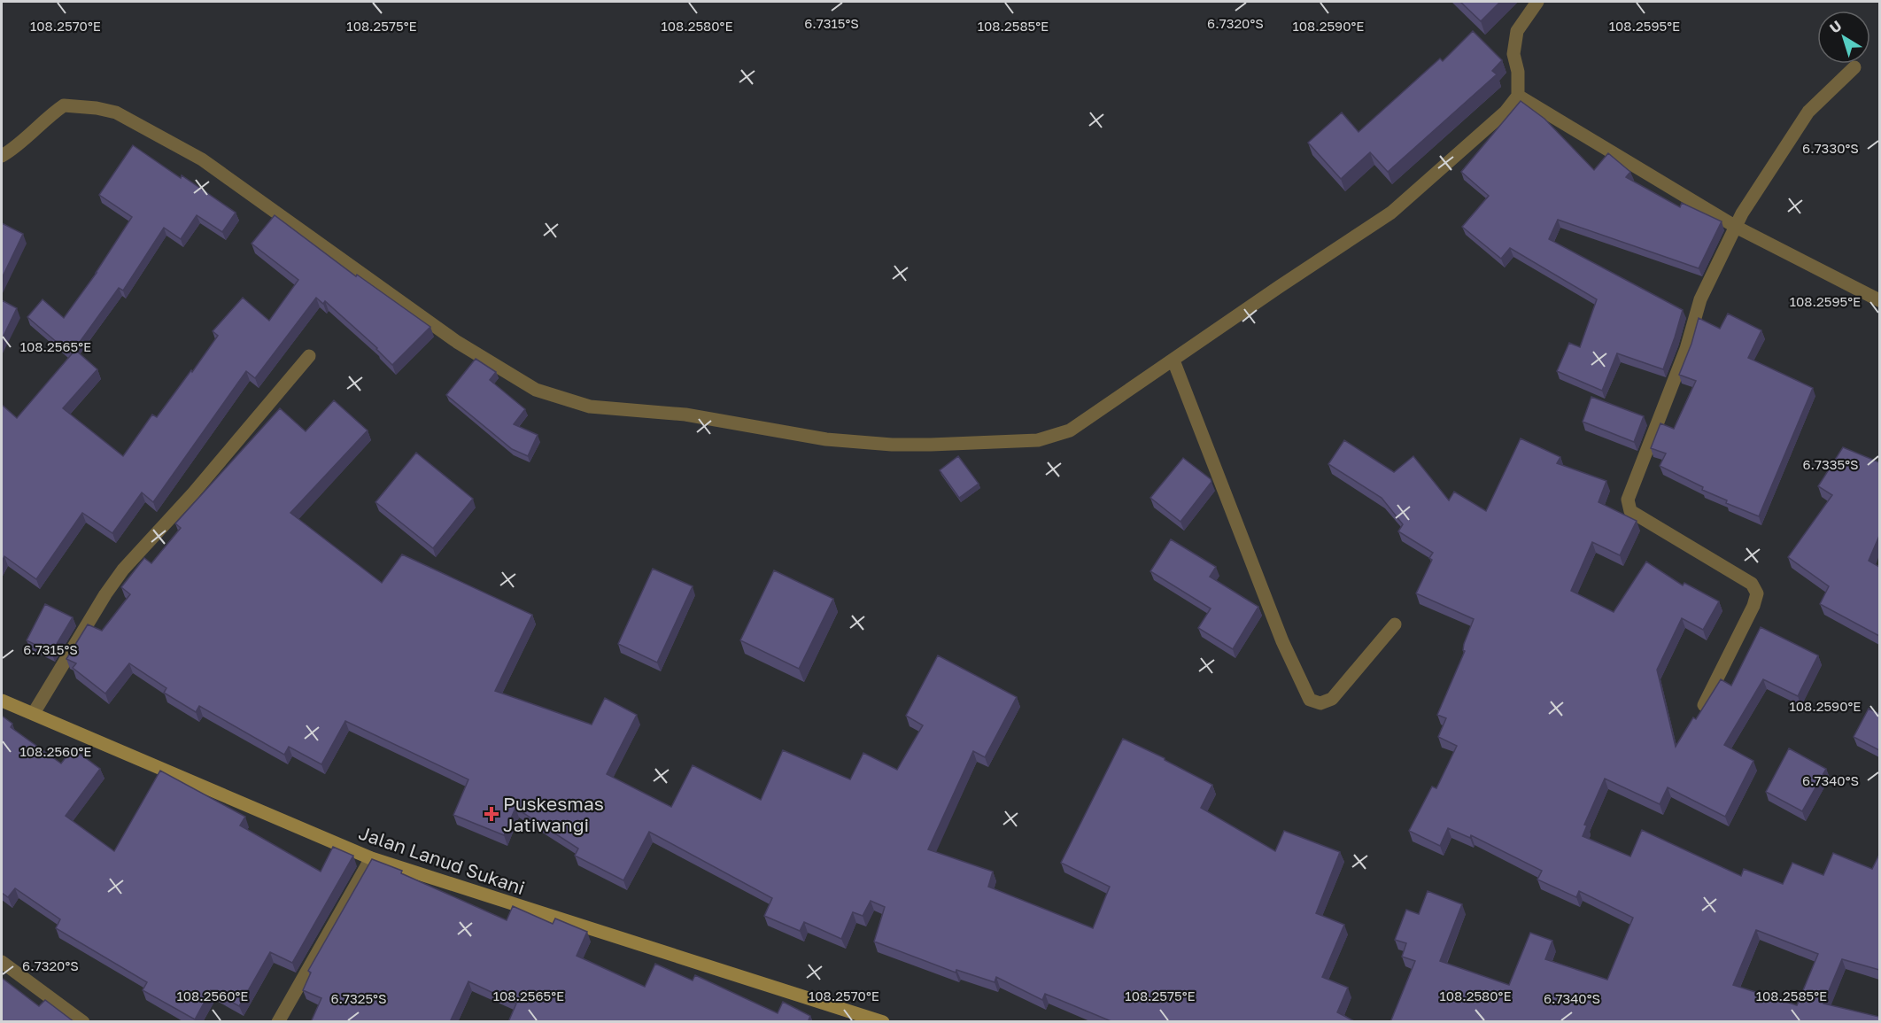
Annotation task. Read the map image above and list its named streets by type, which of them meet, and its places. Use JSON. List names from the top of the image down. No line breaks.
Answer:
{"streets":{"street":["Jalan Lanud Sukani"]},"places":{"health":["Puskesmas Jatiwangi"]},"north":"top left","coordinates":["6.7315°S","6.7320°S","108.2595°E","108.2570°E","108.2575°E","108.2580°E","108.2585°E","108.2590°E","6.7330°S","108.2565°E","6.7335°S","108.2560°E","6.7340°S","6.7325°S"]}
